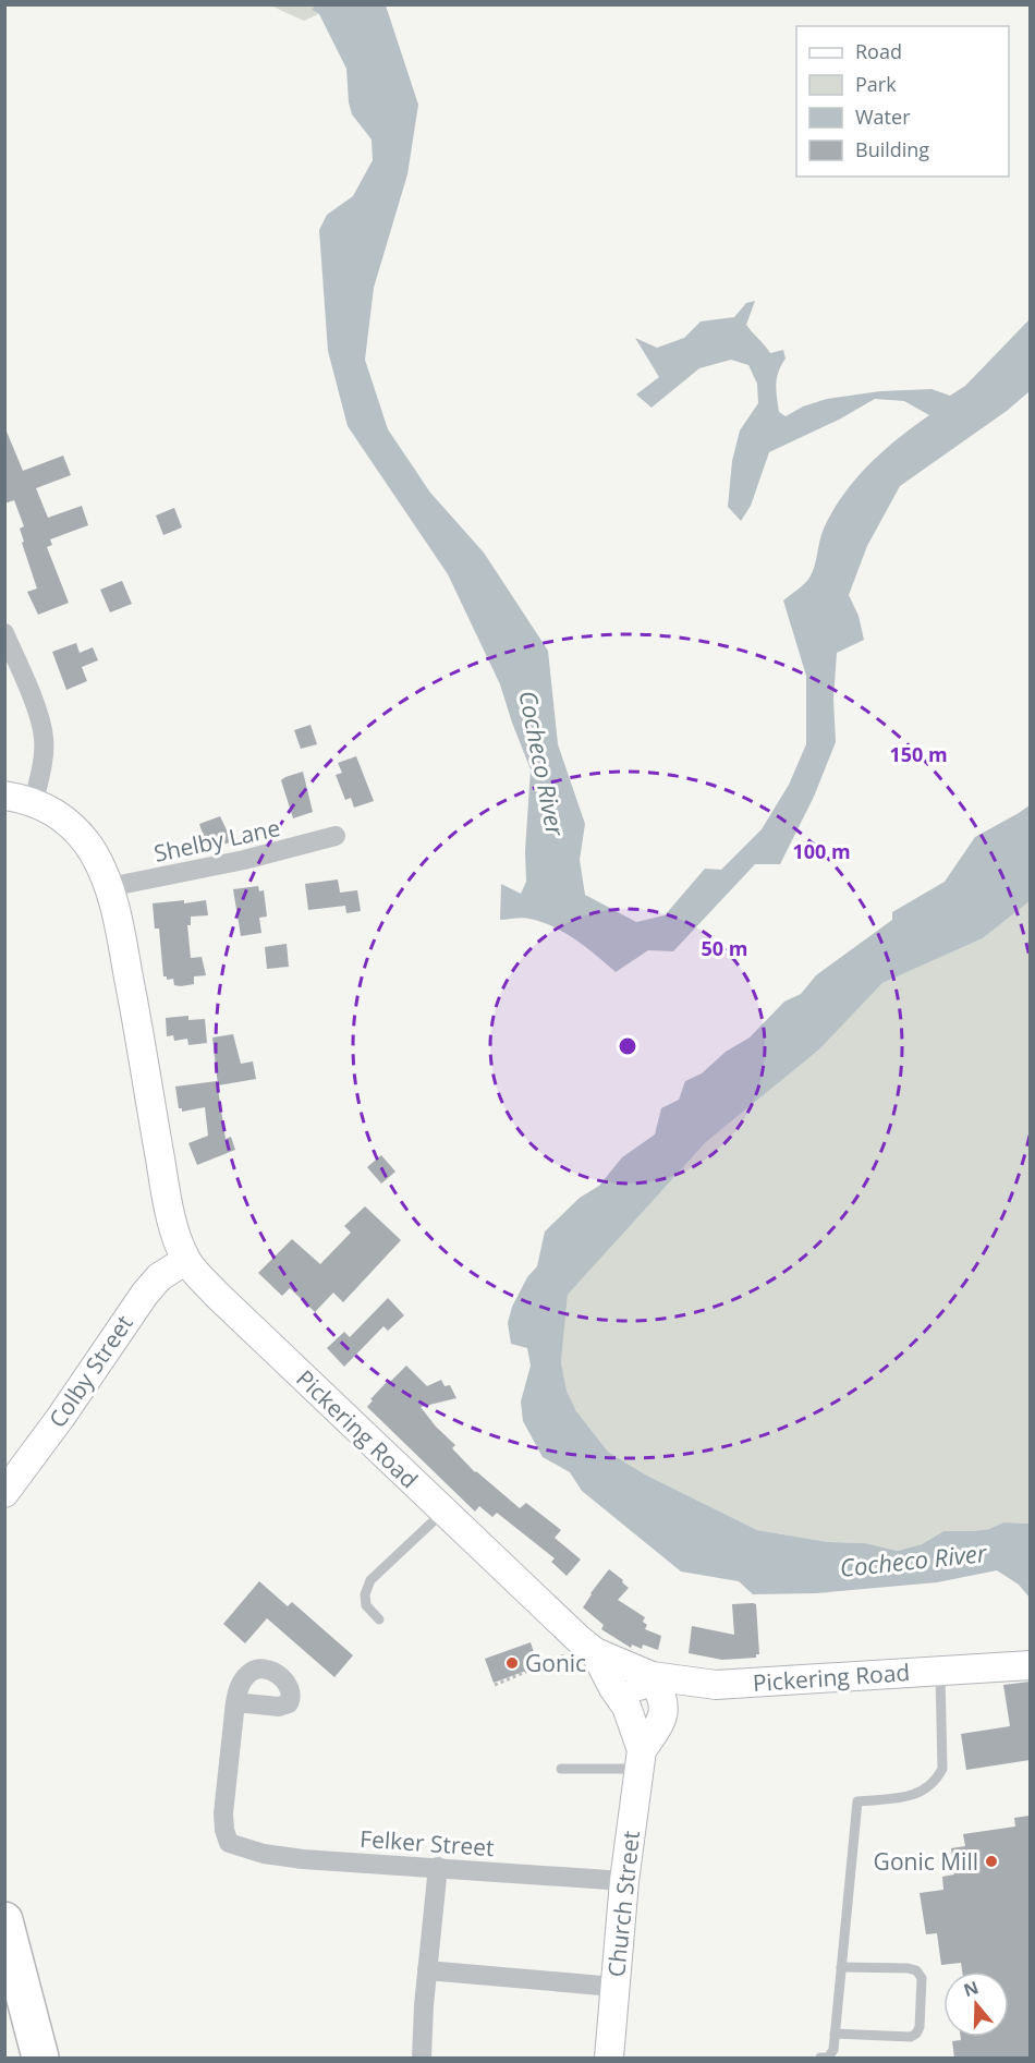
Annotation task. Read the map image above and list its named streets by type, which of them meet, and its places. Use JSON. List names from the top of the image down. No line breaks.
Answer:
{"streets":{"main road":["Colby Street","Pickering Road","Church Street"],"street":["Shelby Lane","Felker Street"]},"crossings":[["Shelby Lane","Pickering Road"],["Colby Street","Pickering Road"],["Pickering Road","Church Street"],["Felker Street","Church Street"]],"water":["Cocheco River"],"places":["Gonic","Gonic Mill"],"legend":["Road","Park","Water","Building"],"north":"top","rings":["150 m","100 m","50 m"]}
